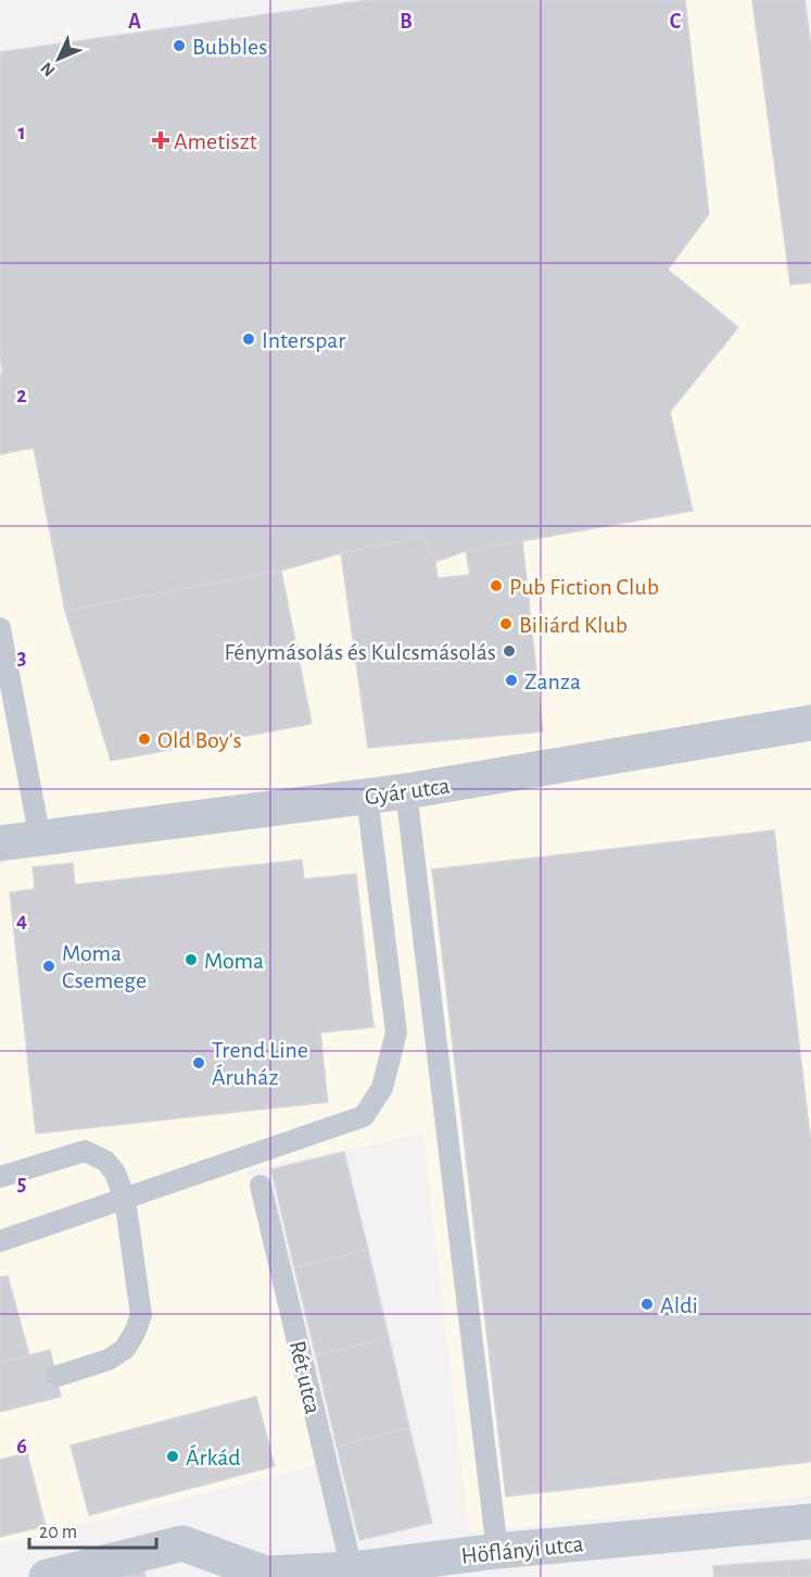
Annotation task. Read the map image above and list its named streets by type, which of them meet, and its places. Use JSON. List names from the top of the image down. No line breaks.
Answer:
{"streets":{"street":["Gyár utca","Höflányi utca"],"lane":["Rét utca"]},"crossings":[["Rét utca","Höflányi utca"]],"places":{"other":["Bubbles","Interspar","Pub Fiction Club","Biliárd Klub","Fénymásolás és Kulcsmásolás","Zanza","Old Boy's","Moma","Moma Csemege","Trend Line Áruház","Aldi","Árkád"],"health":["Ametiszt"]},"scale_bar":"20 m","north":"bottom left","grid":{"columns":["A","B","C"],"rows":["1","2","3","4","5","6"]}}
